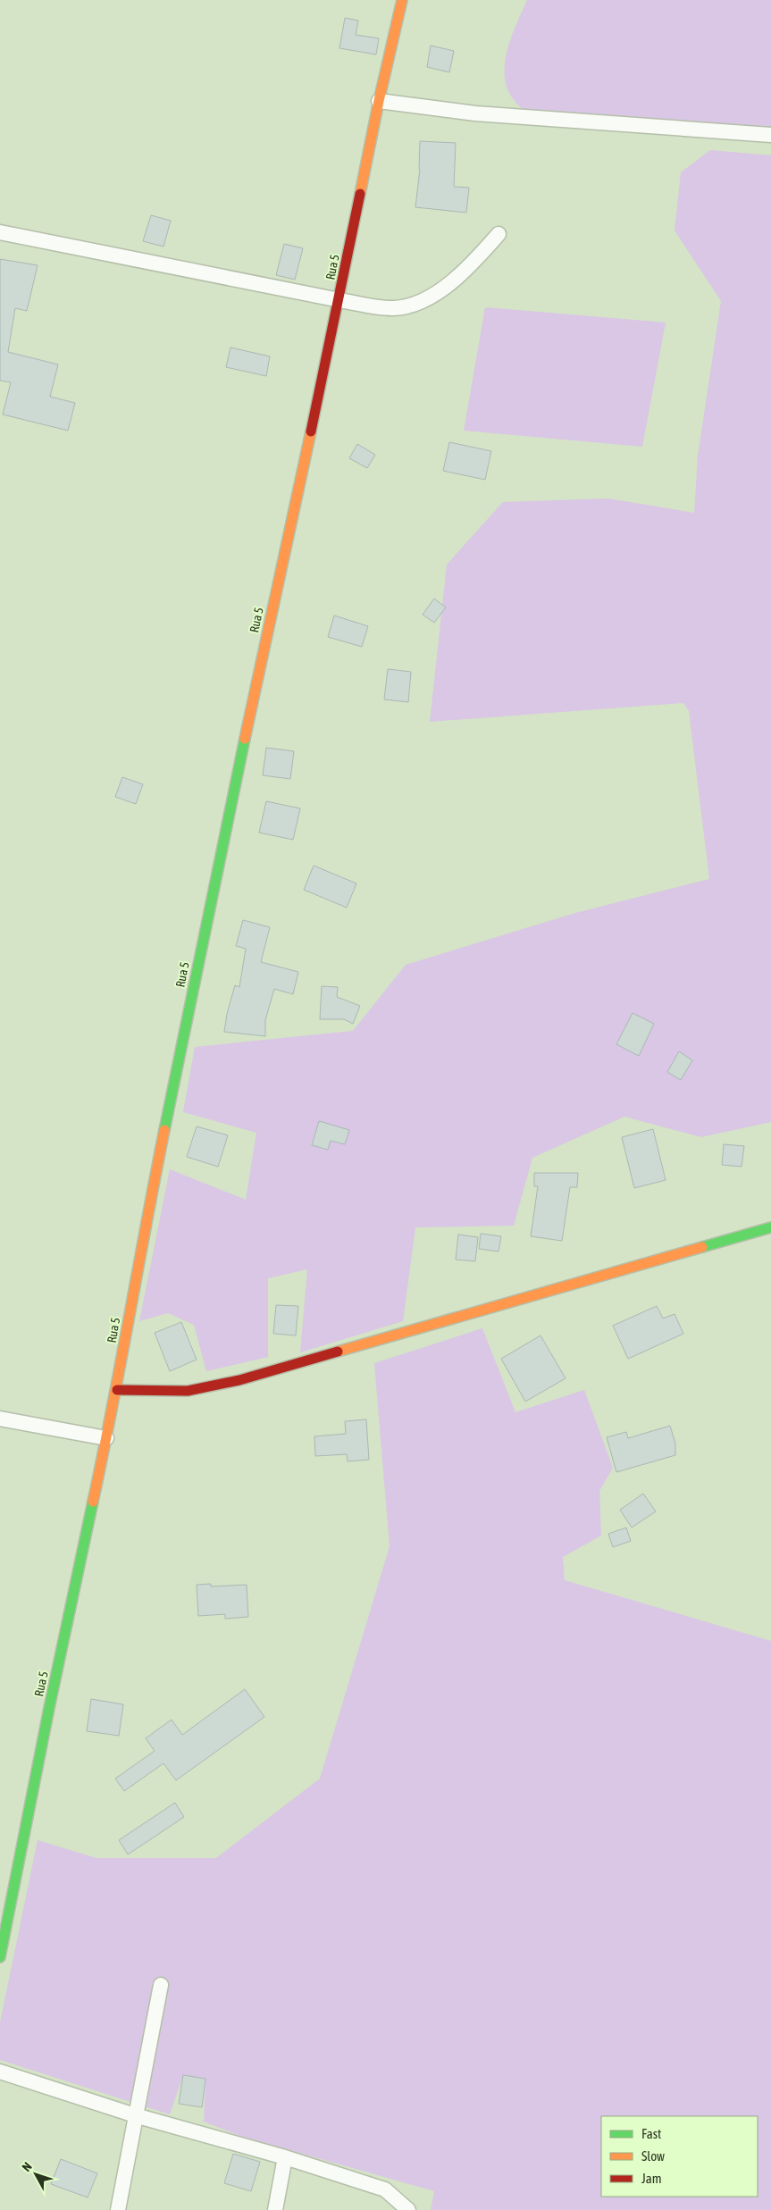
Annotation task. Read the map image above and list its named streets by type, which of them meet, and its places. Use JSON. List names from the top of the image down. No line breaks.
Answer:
{"streets":{"street":["Rua 5"]},"legend":["Fast","Slow","Jam"],"north":"top left"}
